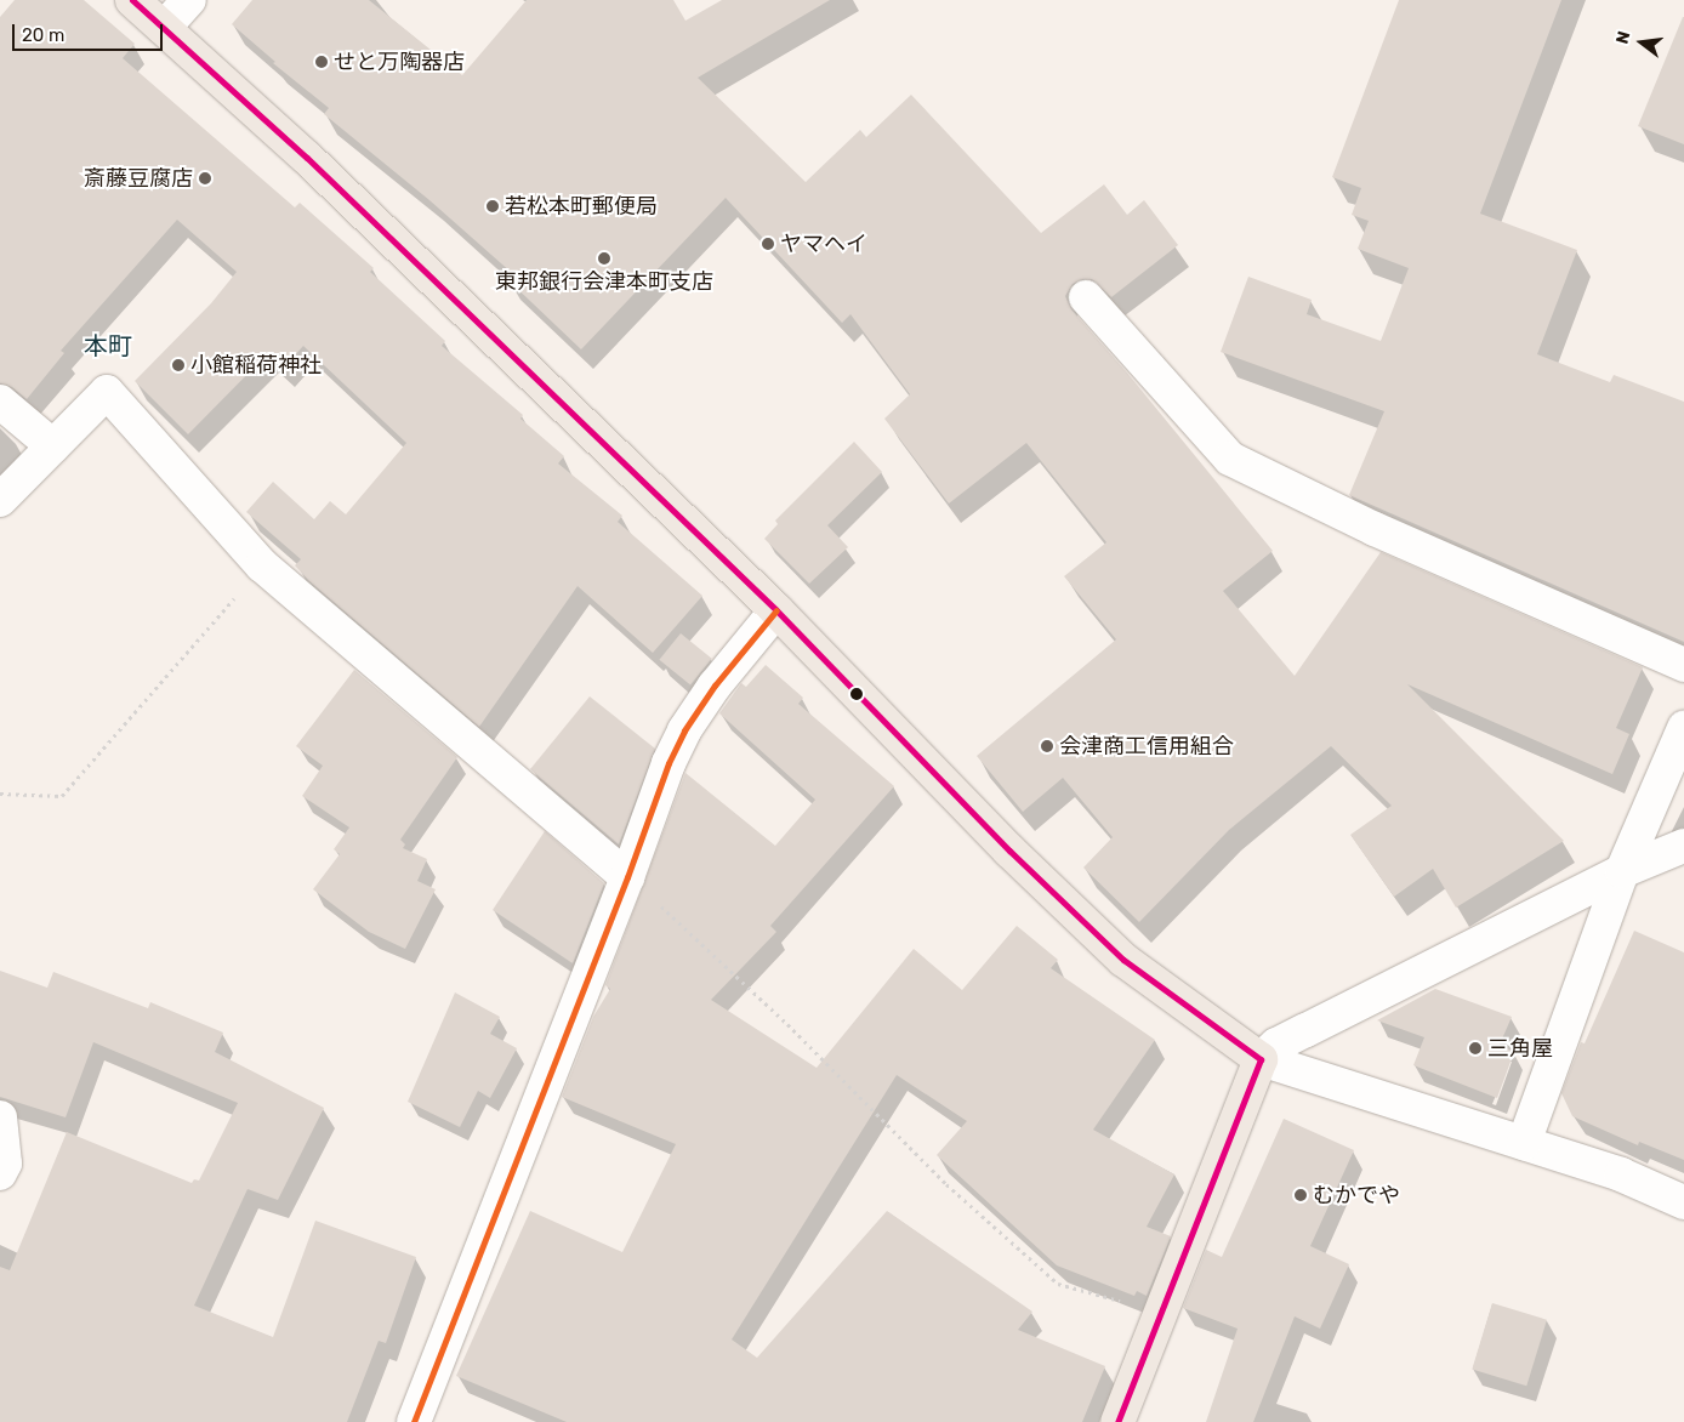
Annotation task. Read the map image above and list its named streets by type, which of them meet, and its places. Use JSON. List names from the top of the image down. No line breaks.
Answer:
{"districts":["本町"],"places":["せと万陶器店","斎藤豆腐店","若松本町郵便局","ヤマヘイ","東邦銀行会津本町支店","小館稲荷神社","会津商工信用組合","三角屋","むかでや"],"scale_bar":"20 m","north":"left"}
